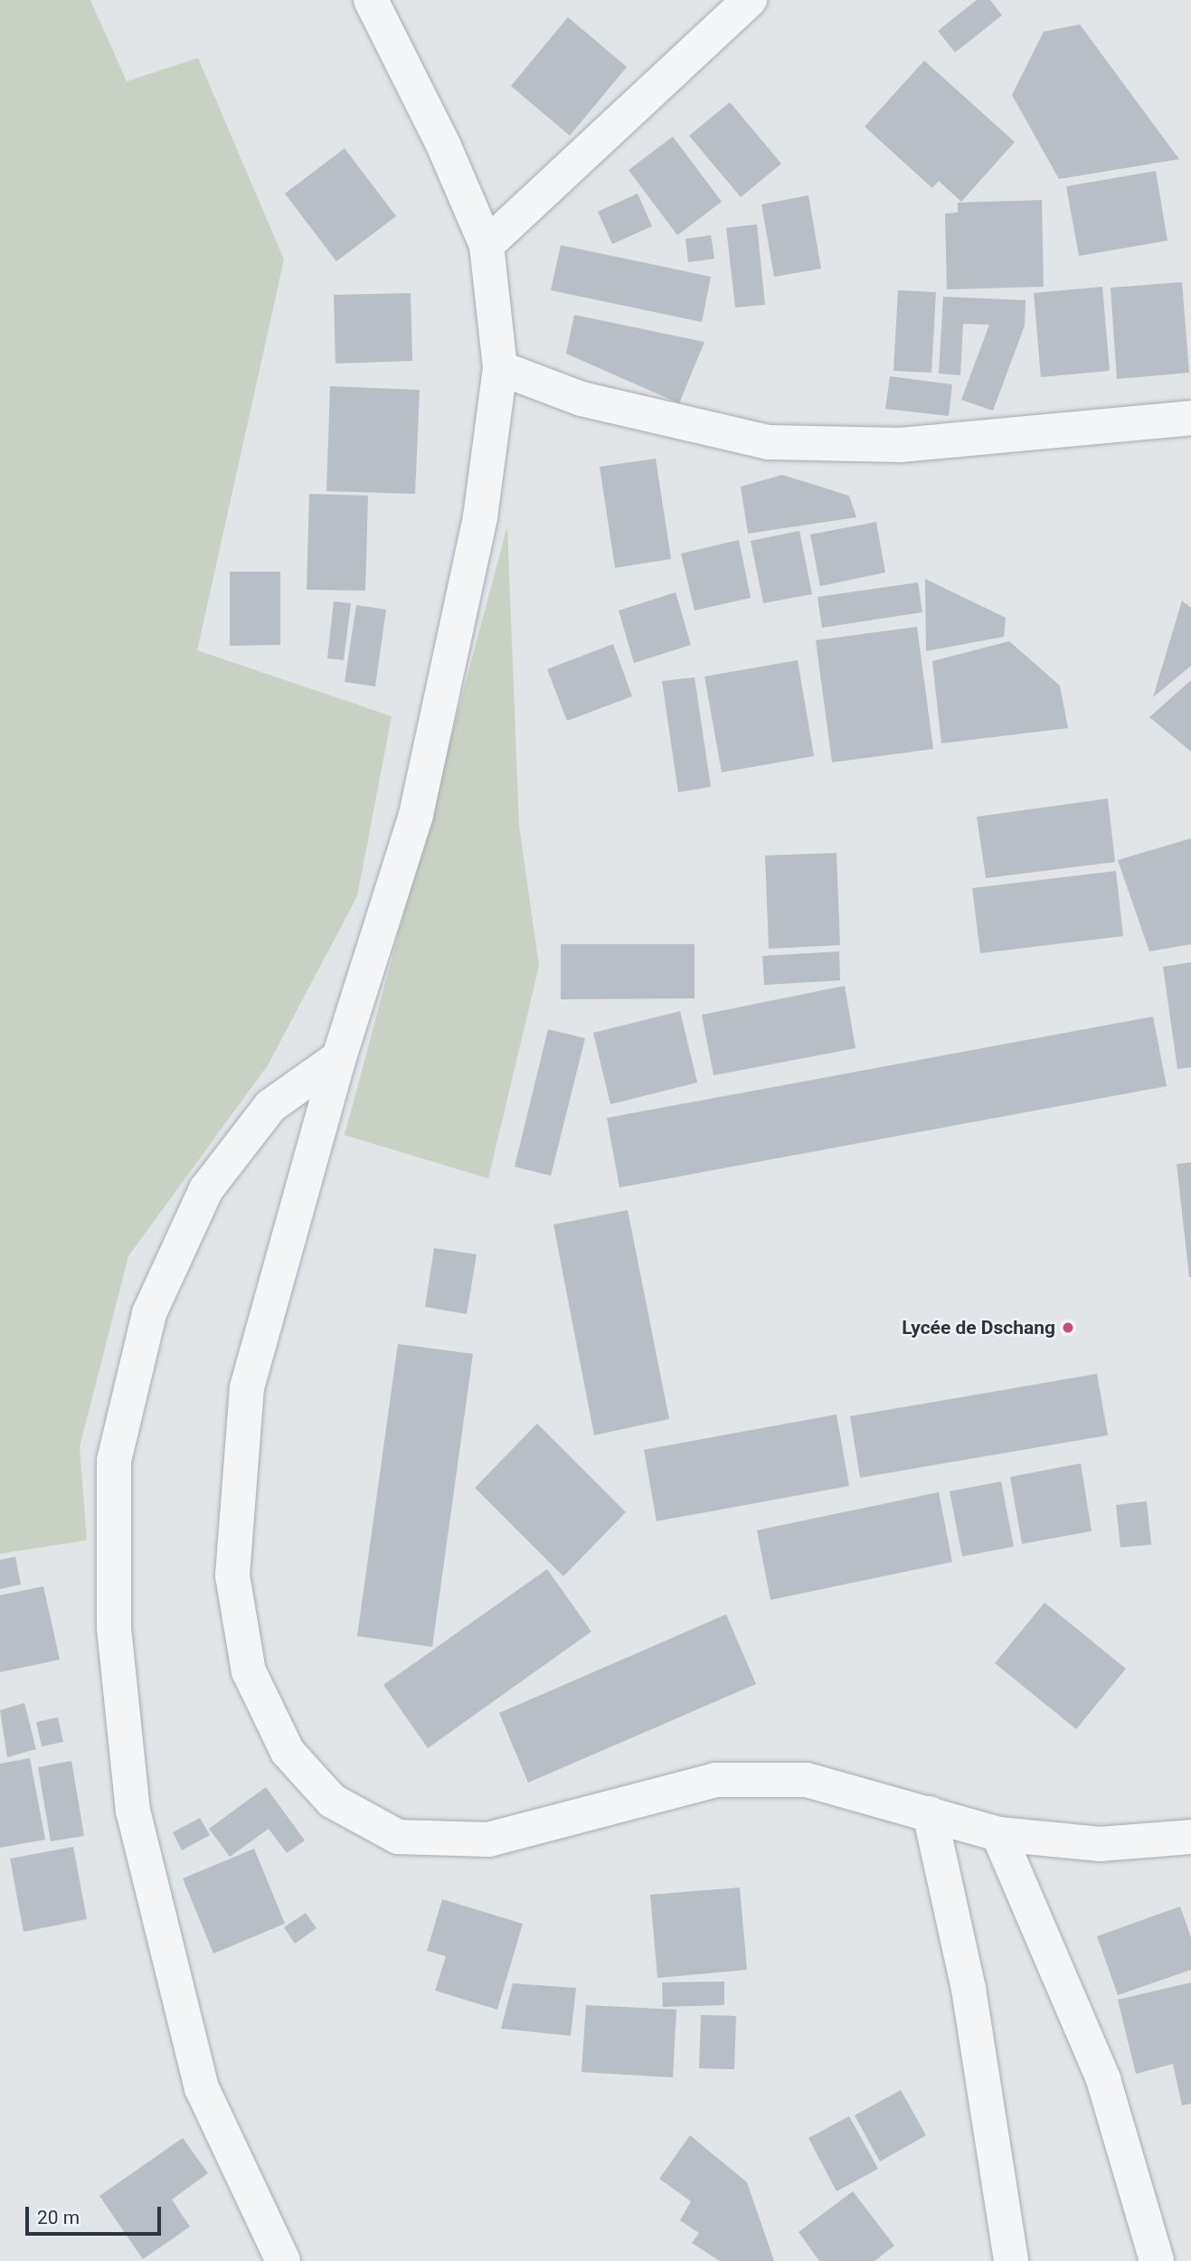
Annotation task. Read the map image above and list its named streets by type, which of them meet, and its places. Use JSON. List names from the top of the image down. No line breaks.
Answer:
{"places":["Lycée de Dschang"],"scale_bar":"20 m"}
